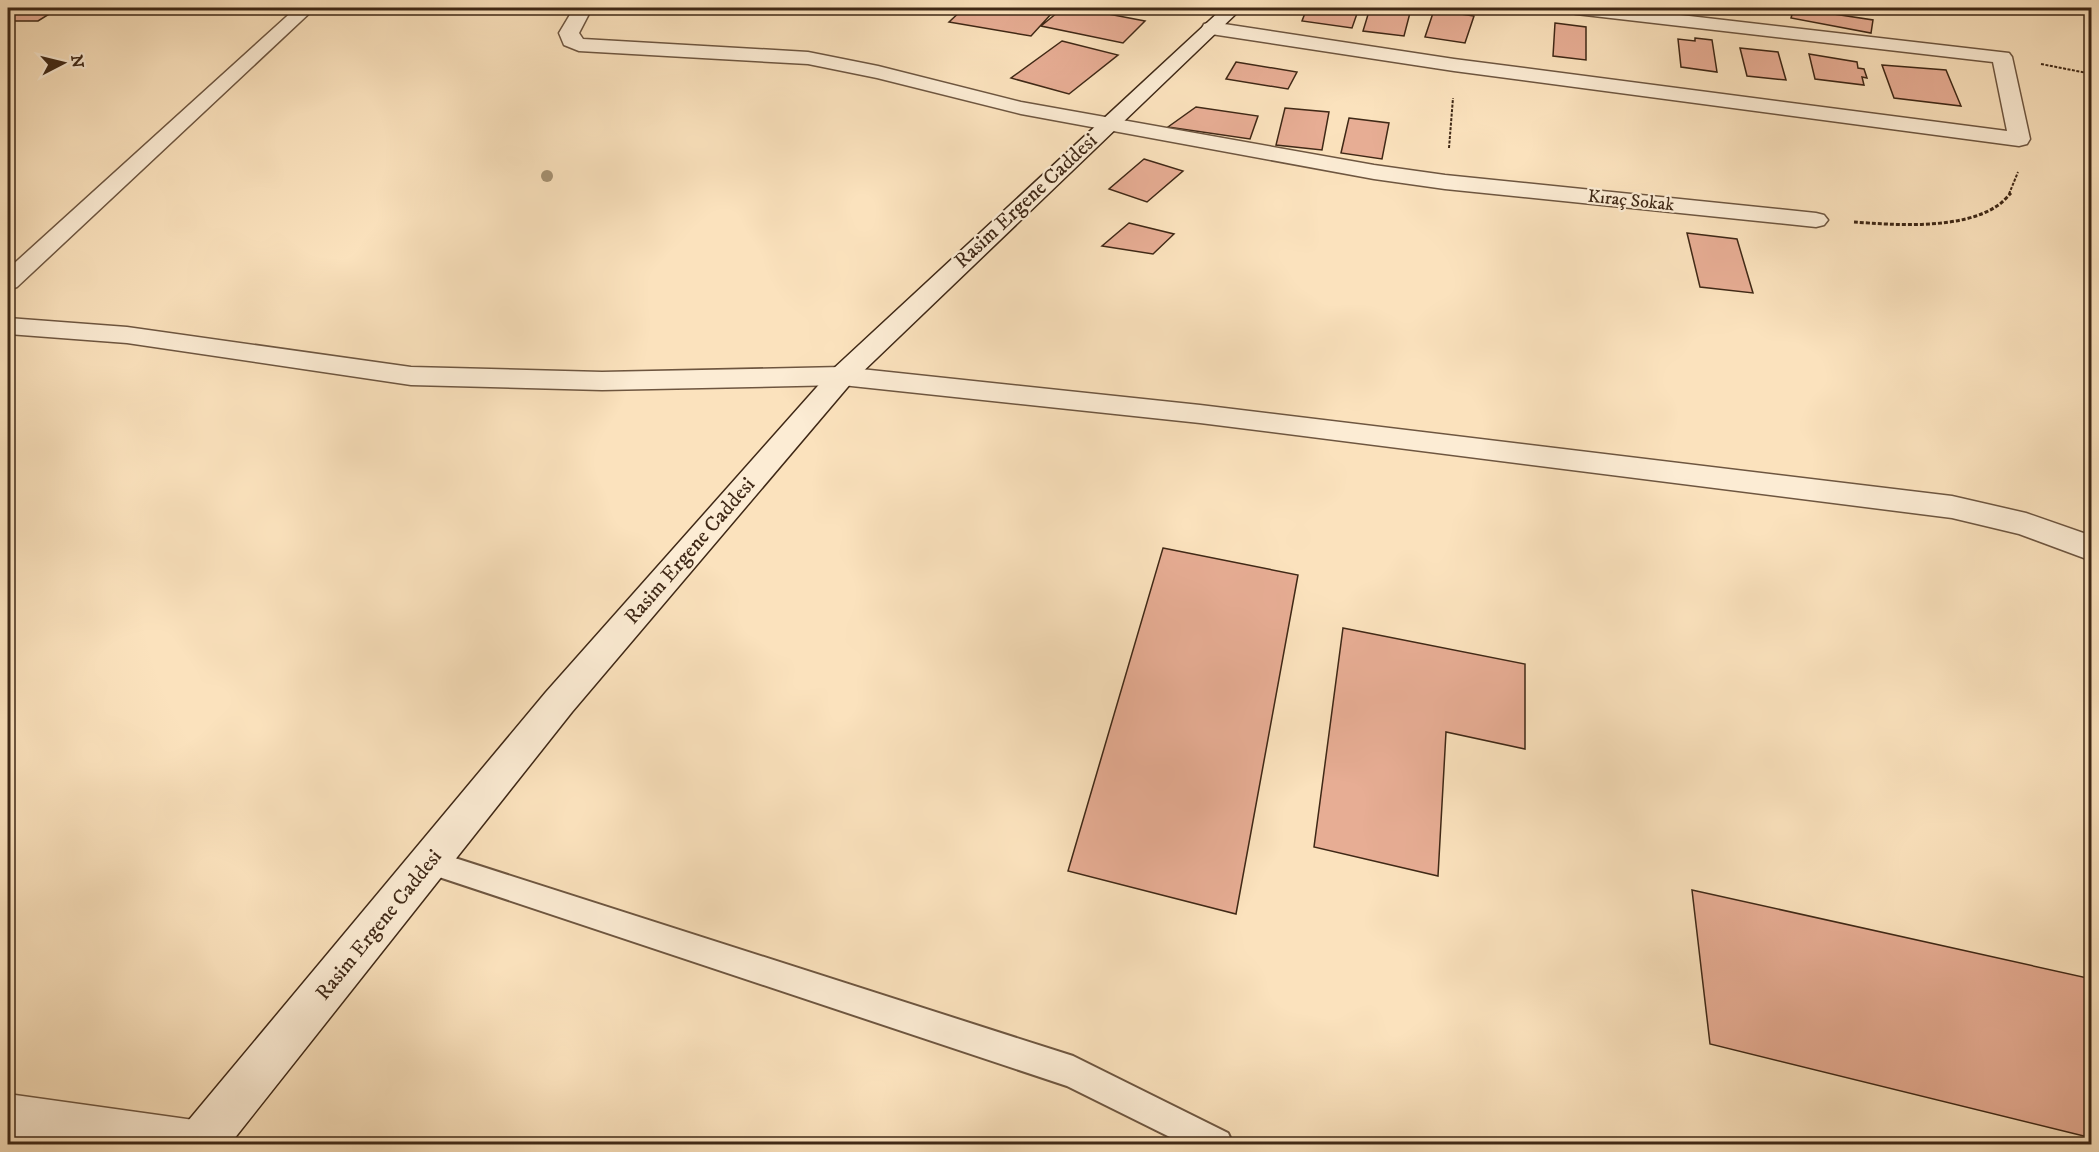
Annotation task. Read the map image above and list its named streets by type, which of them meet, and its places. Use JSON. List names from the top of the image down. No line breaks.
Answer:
{"streets":{"street":["Rasim Ergene Caddesi","Kıraç Sokak"]},"crossings":[["Rasim Ergene Caddesi","Kıraç Sokak"]],"north":"right"}
